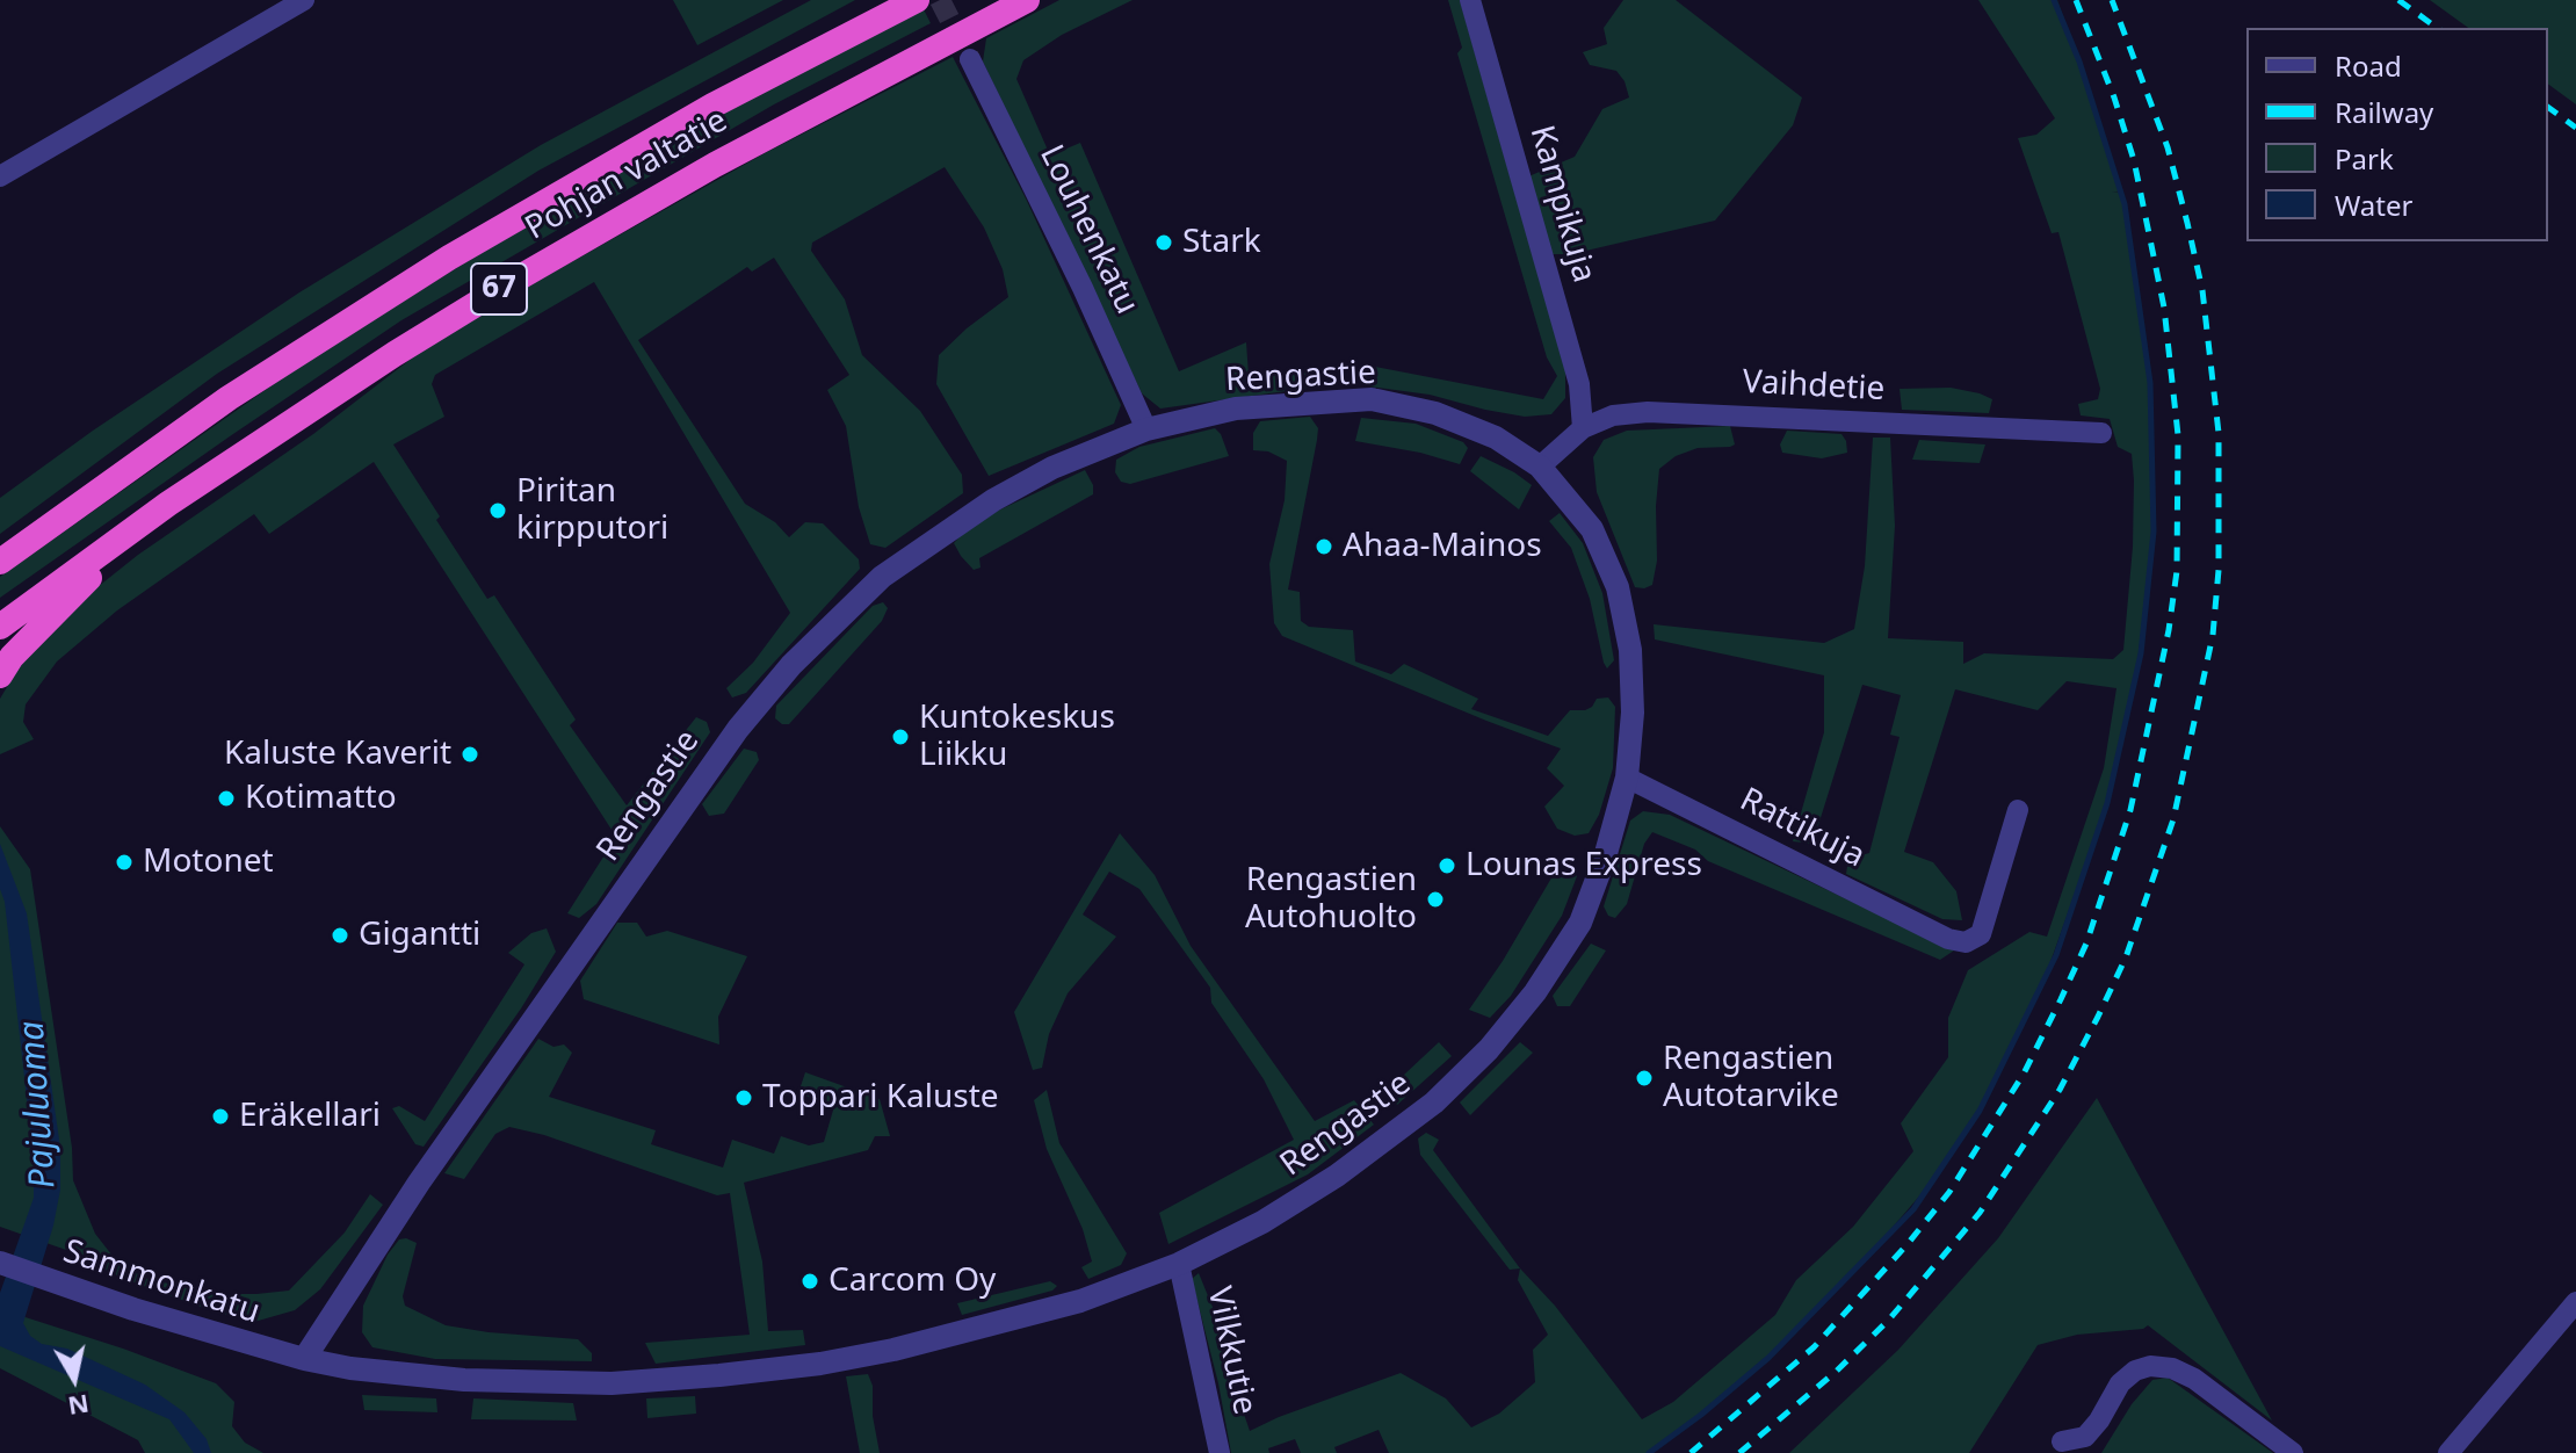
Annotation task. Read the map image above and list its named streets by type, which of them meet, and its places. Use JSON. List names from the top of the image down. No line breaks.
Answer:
{"streets":{"highway":["Pohjan valtatie","67"],"street":["Kampikuja","Louhenkatu","Rengastie","Vaihdetie","Rattikuja","Sammonkatu","Vilkkutie"]},"crossings":[["Kampikuja","Vaihdetie"],["Louhenkatu","Rengastie"],["Rengastie","Vaihdetie"],["Rengastie","Rattikuja"],["Rengastie","Sammonkatu"],["Rengastie","Vilkkutie"]],"water":["Pajuluoma"],"places":["Stark","Piritan kirpputori","Ahaa-Mainos","Kuntokeskus Liikku","Kaluste Kaverit","Kotimatto","Motonet","Lounas Express","Rengastien Autohuolto","Gigantti","Rengastien Autotarvike","Toppari Kaluste","Eräkellari","Carcom Oy"],"legend":["Road","Railway","Park","Water"],"north":"bottom"}
